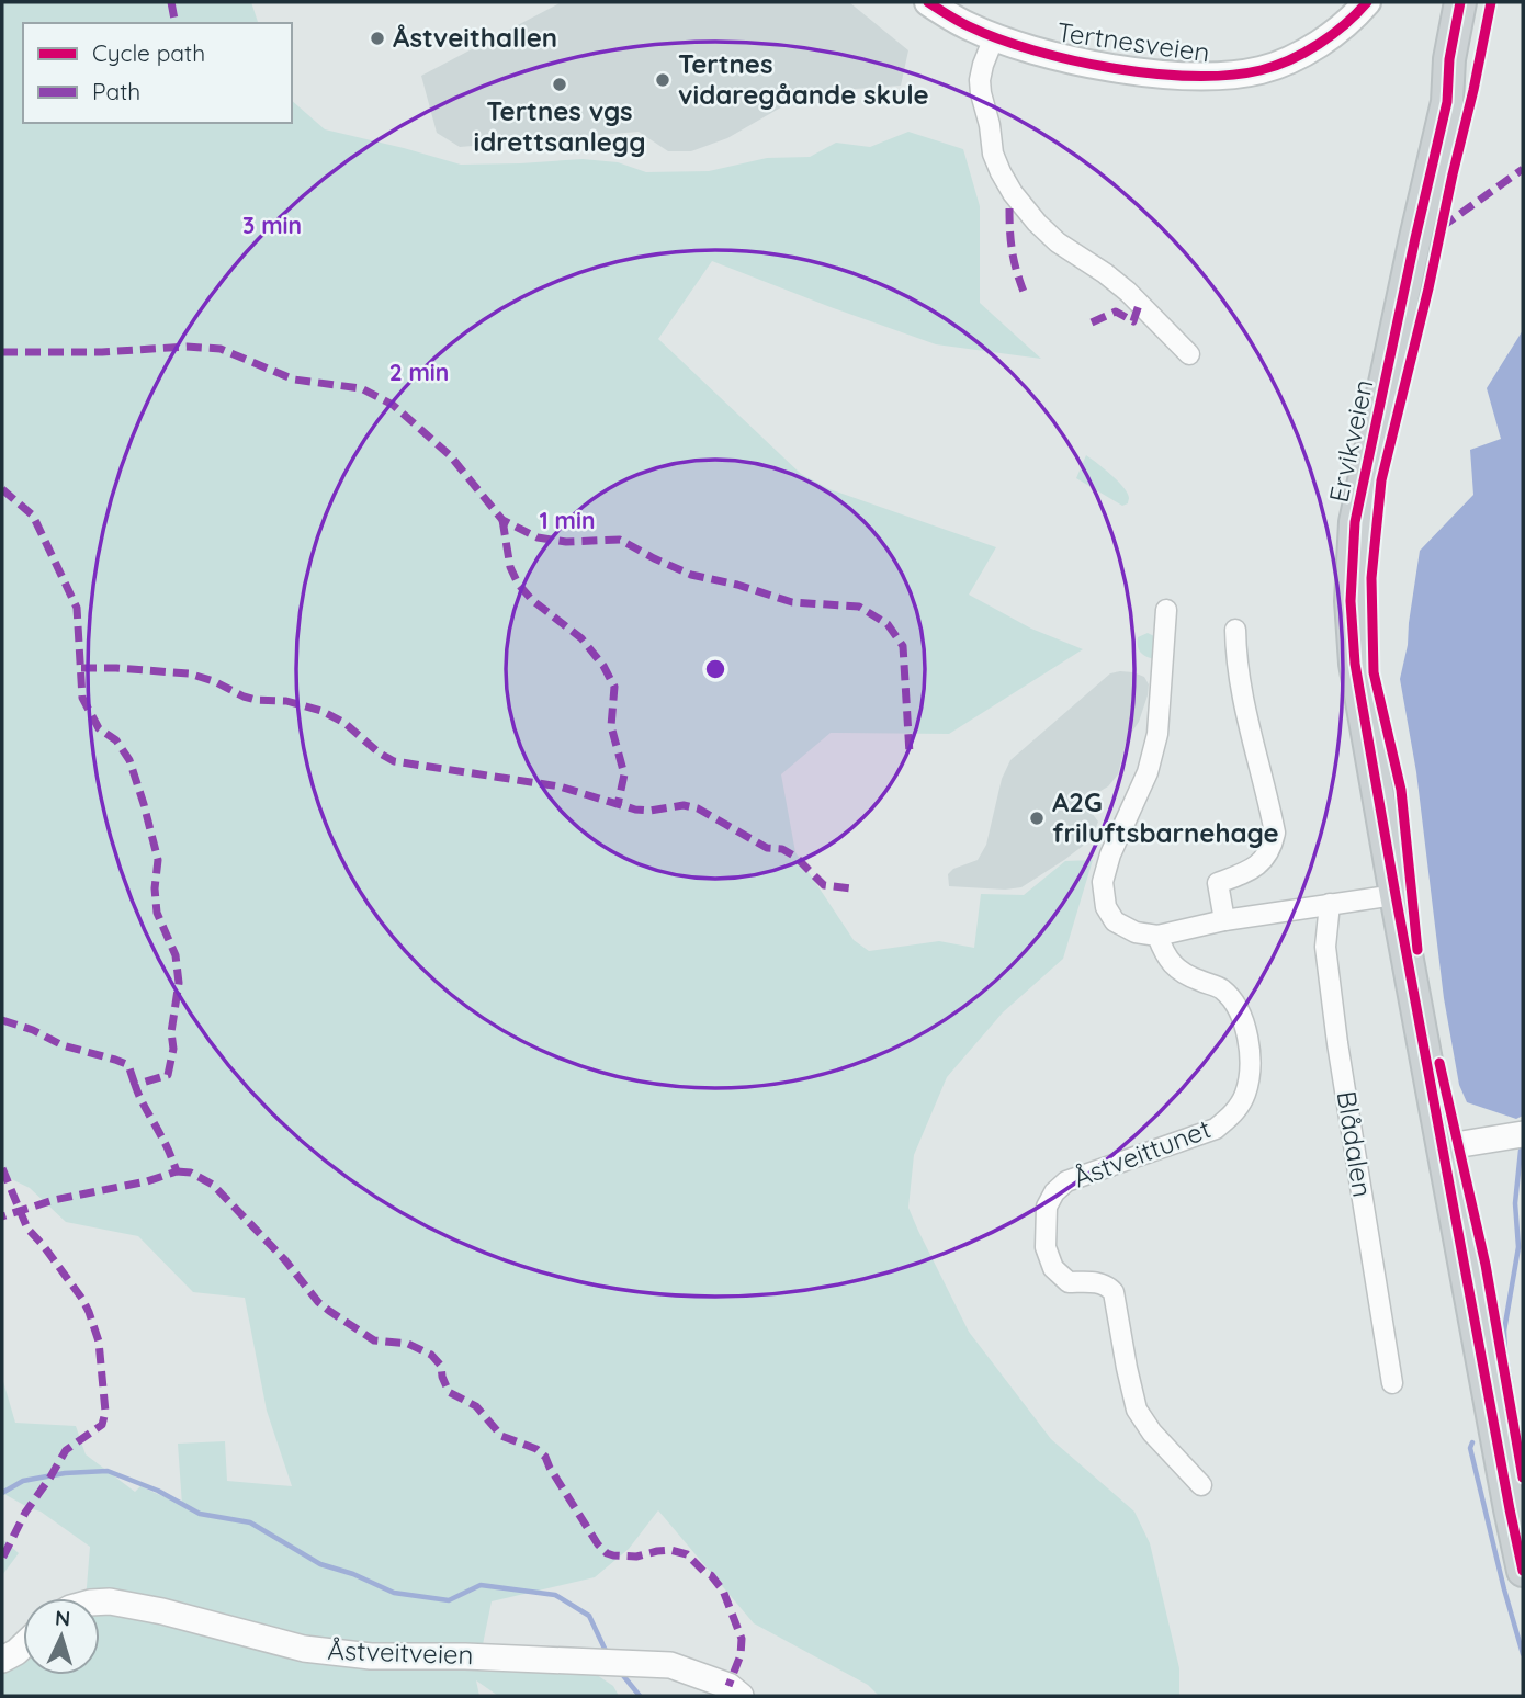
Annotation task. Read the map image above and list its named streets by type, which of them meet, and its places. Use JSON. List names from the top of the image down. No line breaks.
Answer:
{"streets":{"main road":["Tertnesveien","Ervikveien"],"street":["Blådalen","Åstveittunet","Åstveitveien"]},"places":["Åstveithallen","Tertnes vidaregåande skule","Tertnes vgs idrettsanlegg","A2G friluftsbarnehage"],"legend":["Cycle path","Path"],"north":"top","rings":["3 min","2 min","1 min"]}
